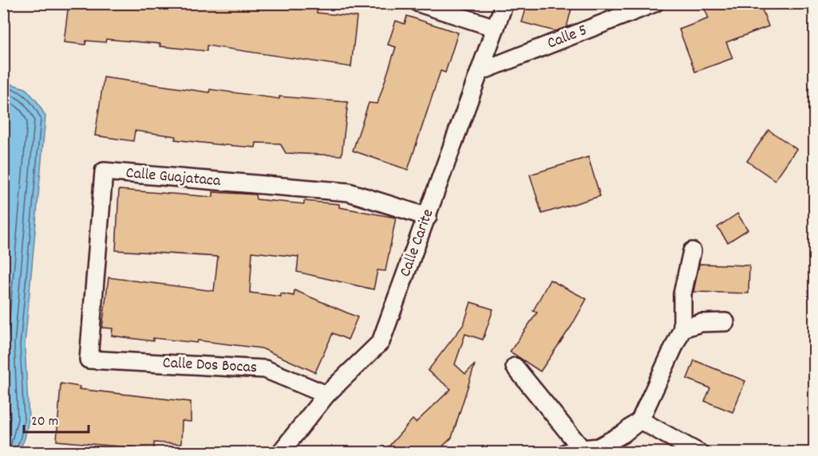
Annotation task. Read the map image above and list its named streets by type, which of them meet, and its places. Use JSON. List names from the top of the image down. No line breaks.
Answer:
{"streets":{"street":["Calle 5","Calle Guajataca","Calle Carite","Calle Dos Bocas"]},"crossings":[["Calle 5","Calle Carite"],["Calle Guajataca","Calle Carite"],["Calle Guajataca","Calle Dos Bocas"],["Calle Carite","Calle Dos Bocas"]],"scale_bar":"20 m"}
